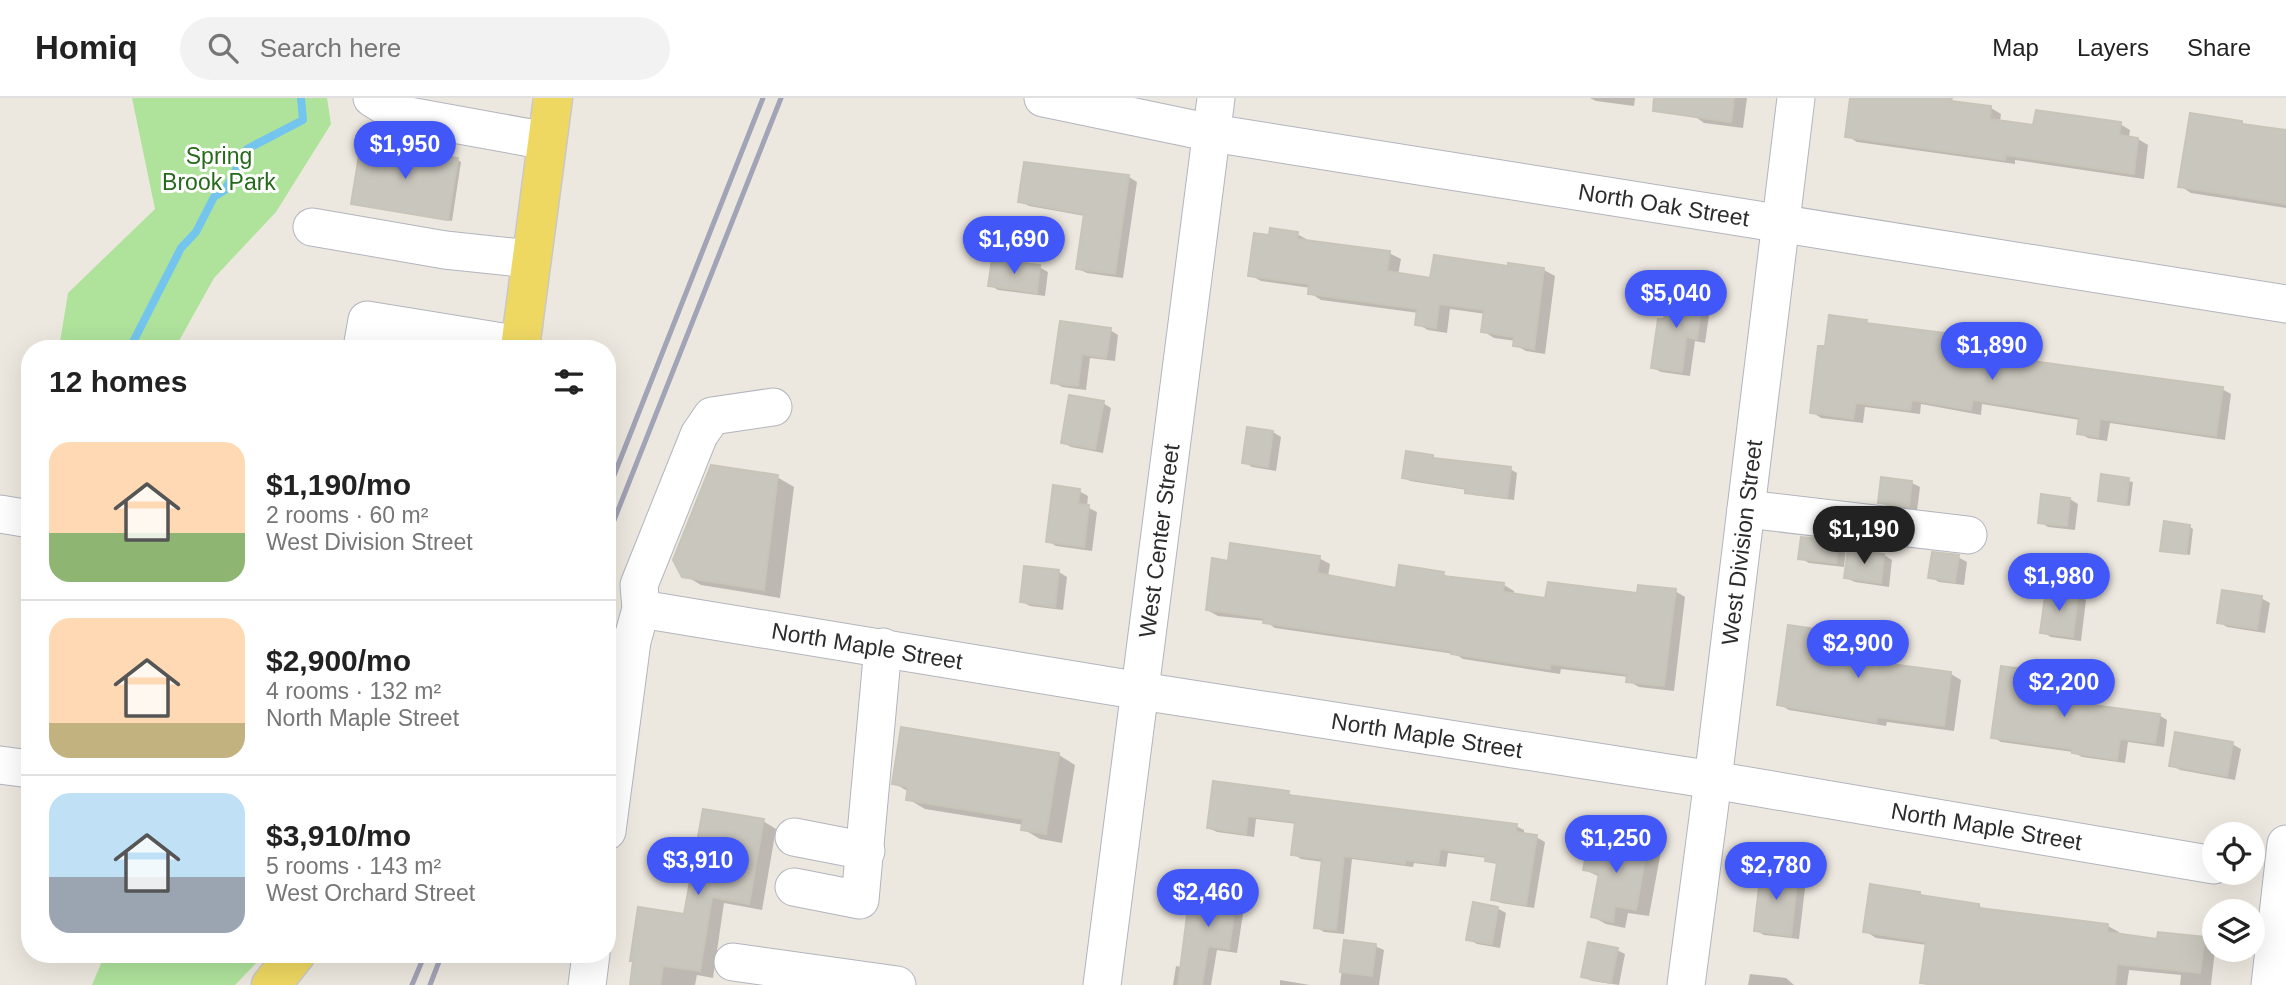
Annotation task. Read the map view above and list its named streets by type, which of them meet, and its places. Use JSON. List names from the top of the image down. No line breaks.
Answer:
{"streets":{"street":["North Oak Street","West Center Street","West Division Street","North Maple Street"]},"crossings":[["North Oak Street","West Center Street"],["North Oak Street","West Division Street"],["West Center Street","North Maple Street"],["West Division Street","North Maple Street"]],"parks":["Spring Brook Park"],"page":{"header":"Homiq","search":"Search here","nav":["Map","Layers","Share"],"price":["$1,950","$1,690","$5,040","$1,890","$1,190","$1,980","$2,900","$2,200","$1,250","$3,910","$2,780","$2,460"],"heading":"12 homes","list":[{"name":"$1,190/mo","note":"2 rooms · 60 m² · West Division Street"},{"name":"$2,900/mo","note":"4 rooms · 132 m² · North Maple Street"},{"name":"$3,910/mo","note":"5 rooms · 143 m² · West Orchard Street"}]}}
